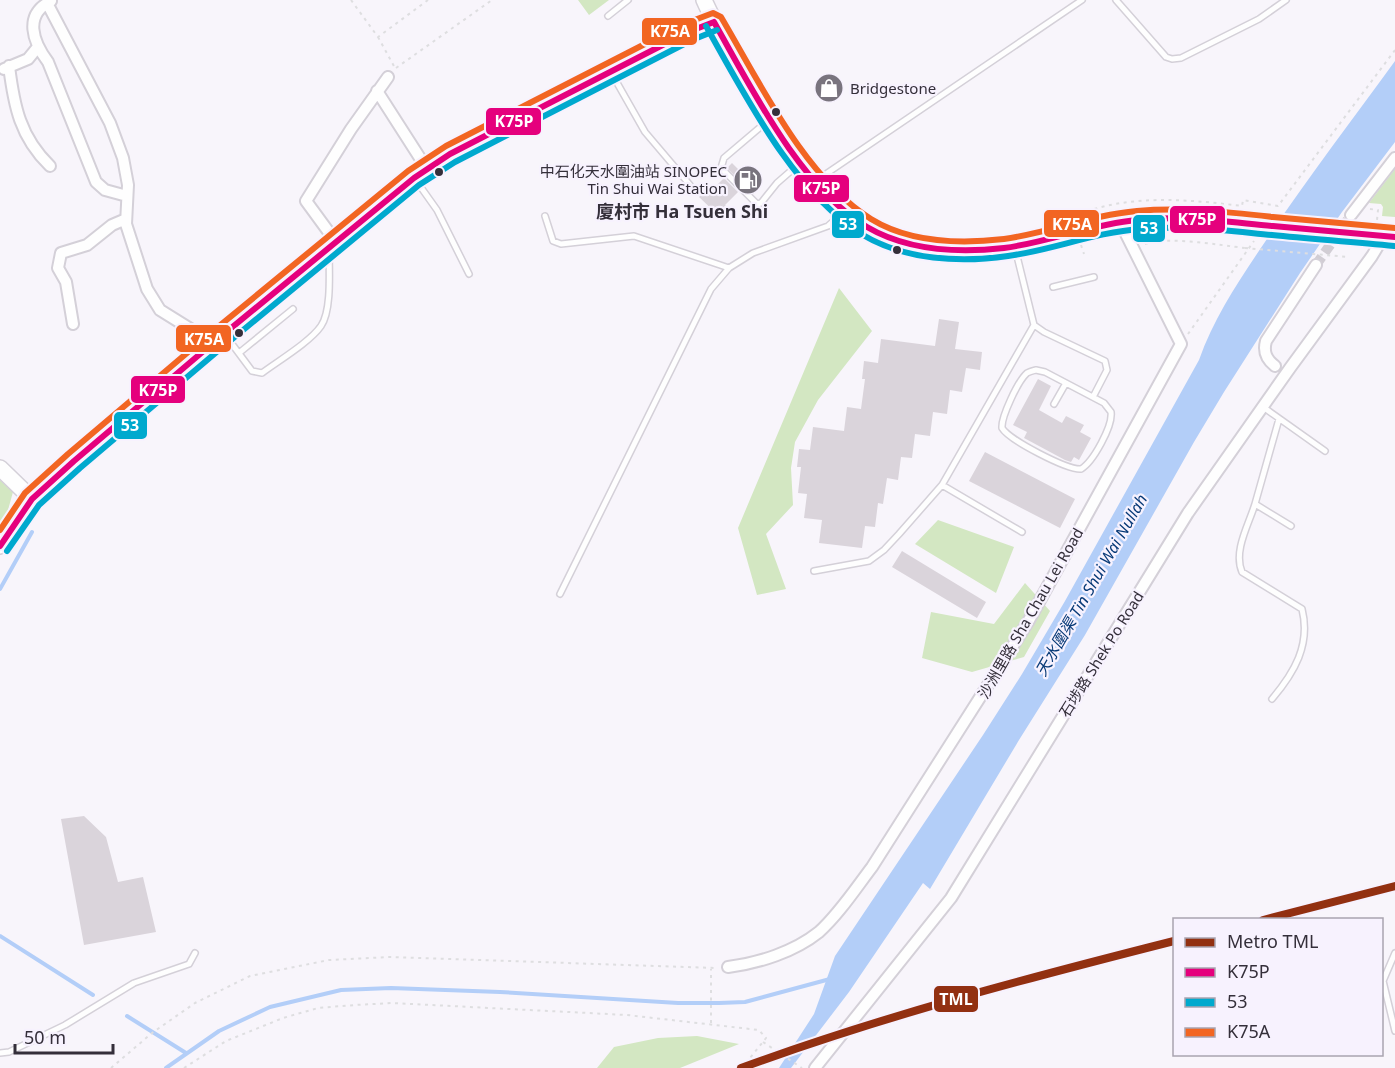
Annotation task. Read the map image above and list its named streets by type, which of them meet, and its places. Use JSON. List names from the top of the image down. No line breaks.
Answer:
{"streets":{"street":["沙洲里路 Sha Chau Lei Road","石埗路 Shek Po Road"]},"districts":["廈村市 Ha Tsuen Shi"],"water":["天水圍渠 Tin Shui Wai Nullah"],"places":{"shop":["Bridgestone"],"fuel station":["中石化天水圍油站 SINOPEC Tin Shui Wai Station"]},"lines":["transit line K75A","transit line K75P","transit line 53","metro line TML"],"legend":["Metro TML","K75P","53","K75A"],"scale_bar":"50 m"}
